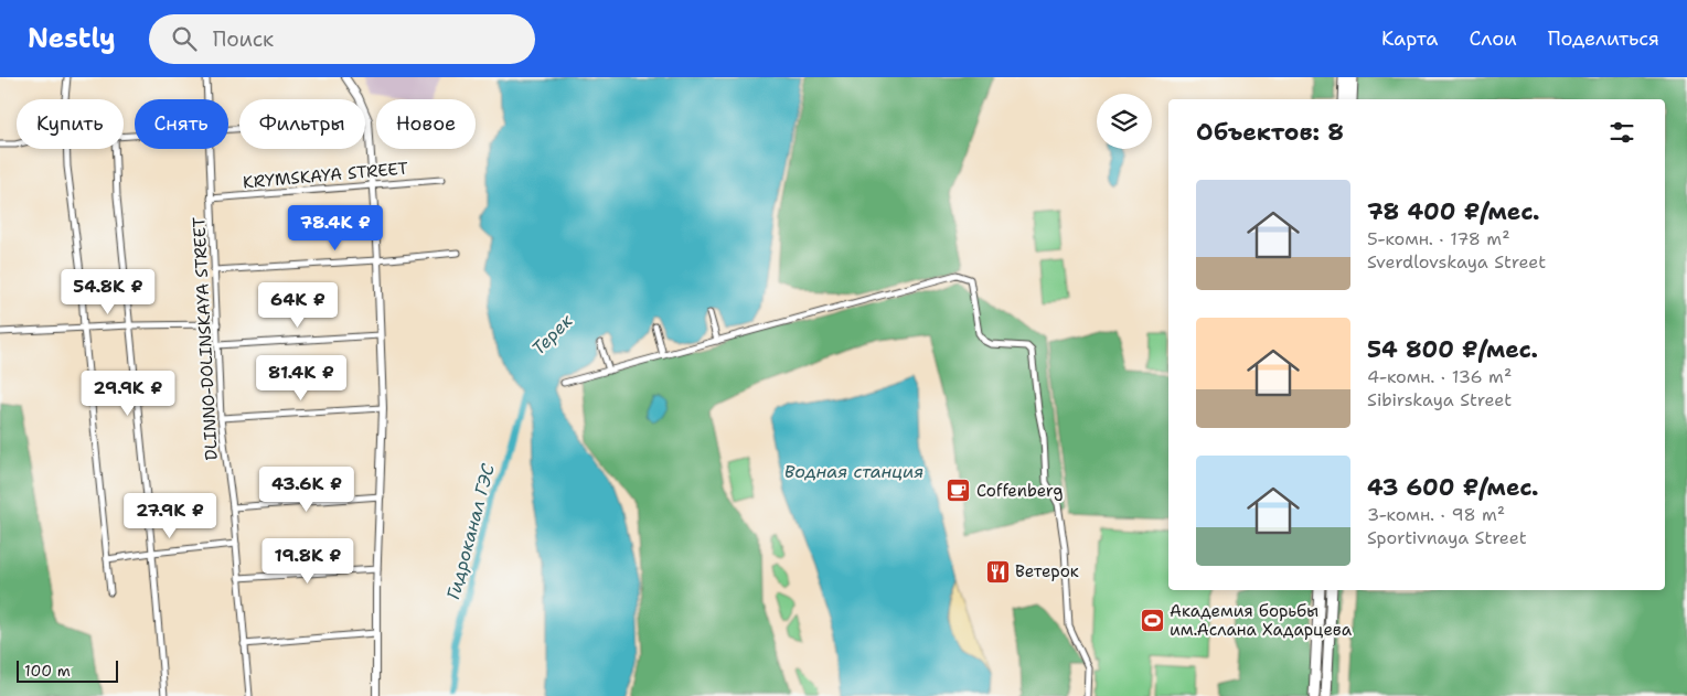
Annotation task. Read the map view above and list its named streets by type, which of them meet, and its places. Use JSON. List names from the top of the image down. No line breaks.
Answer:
{"streets":{"street":["KRYMSKAYA STREET","DLINNO-DOLINSKAYA STREET"]},"crossings":[["KRYMSKAYA STREET","DLINNO-DOLINSKAYA STREET"]],"water":["Терек","Водная станция","Гидроканал ГЭС"],"places":{"cafe":["Coffenberg"],"restaurant":["Ветерок"],"sports":["Академия борьбы им.Аслана Хадарцева"]},"scale_bar":"100 m","page":{"header":"Nestly","search":"Поиск","nav":["Карта","Слои","Поделиться"],"chip":["Купить","Снять","Фильтры","Новое"],"heading":"Объектов: 8","list":[{"name":"78 400 ₽/мес.","note":"5-комн. · 178 m² · Sverdlovskaya Street"},{"name":"54 800 ₽/мес.","note":"4-комн. · 136 m² · Sibirskaya Street"},{"name":"43 600 ₽/мес.","note":"3-комн. · 98 m² · Sportivnaya Street"}],"price":["78.4K ₽","54.8K ₽","64K ₽","81.4K ₽","29.9K ₽","43.6K ₽","27.9K ₽","19.8K ₽"],"scale":"100 m"}}
